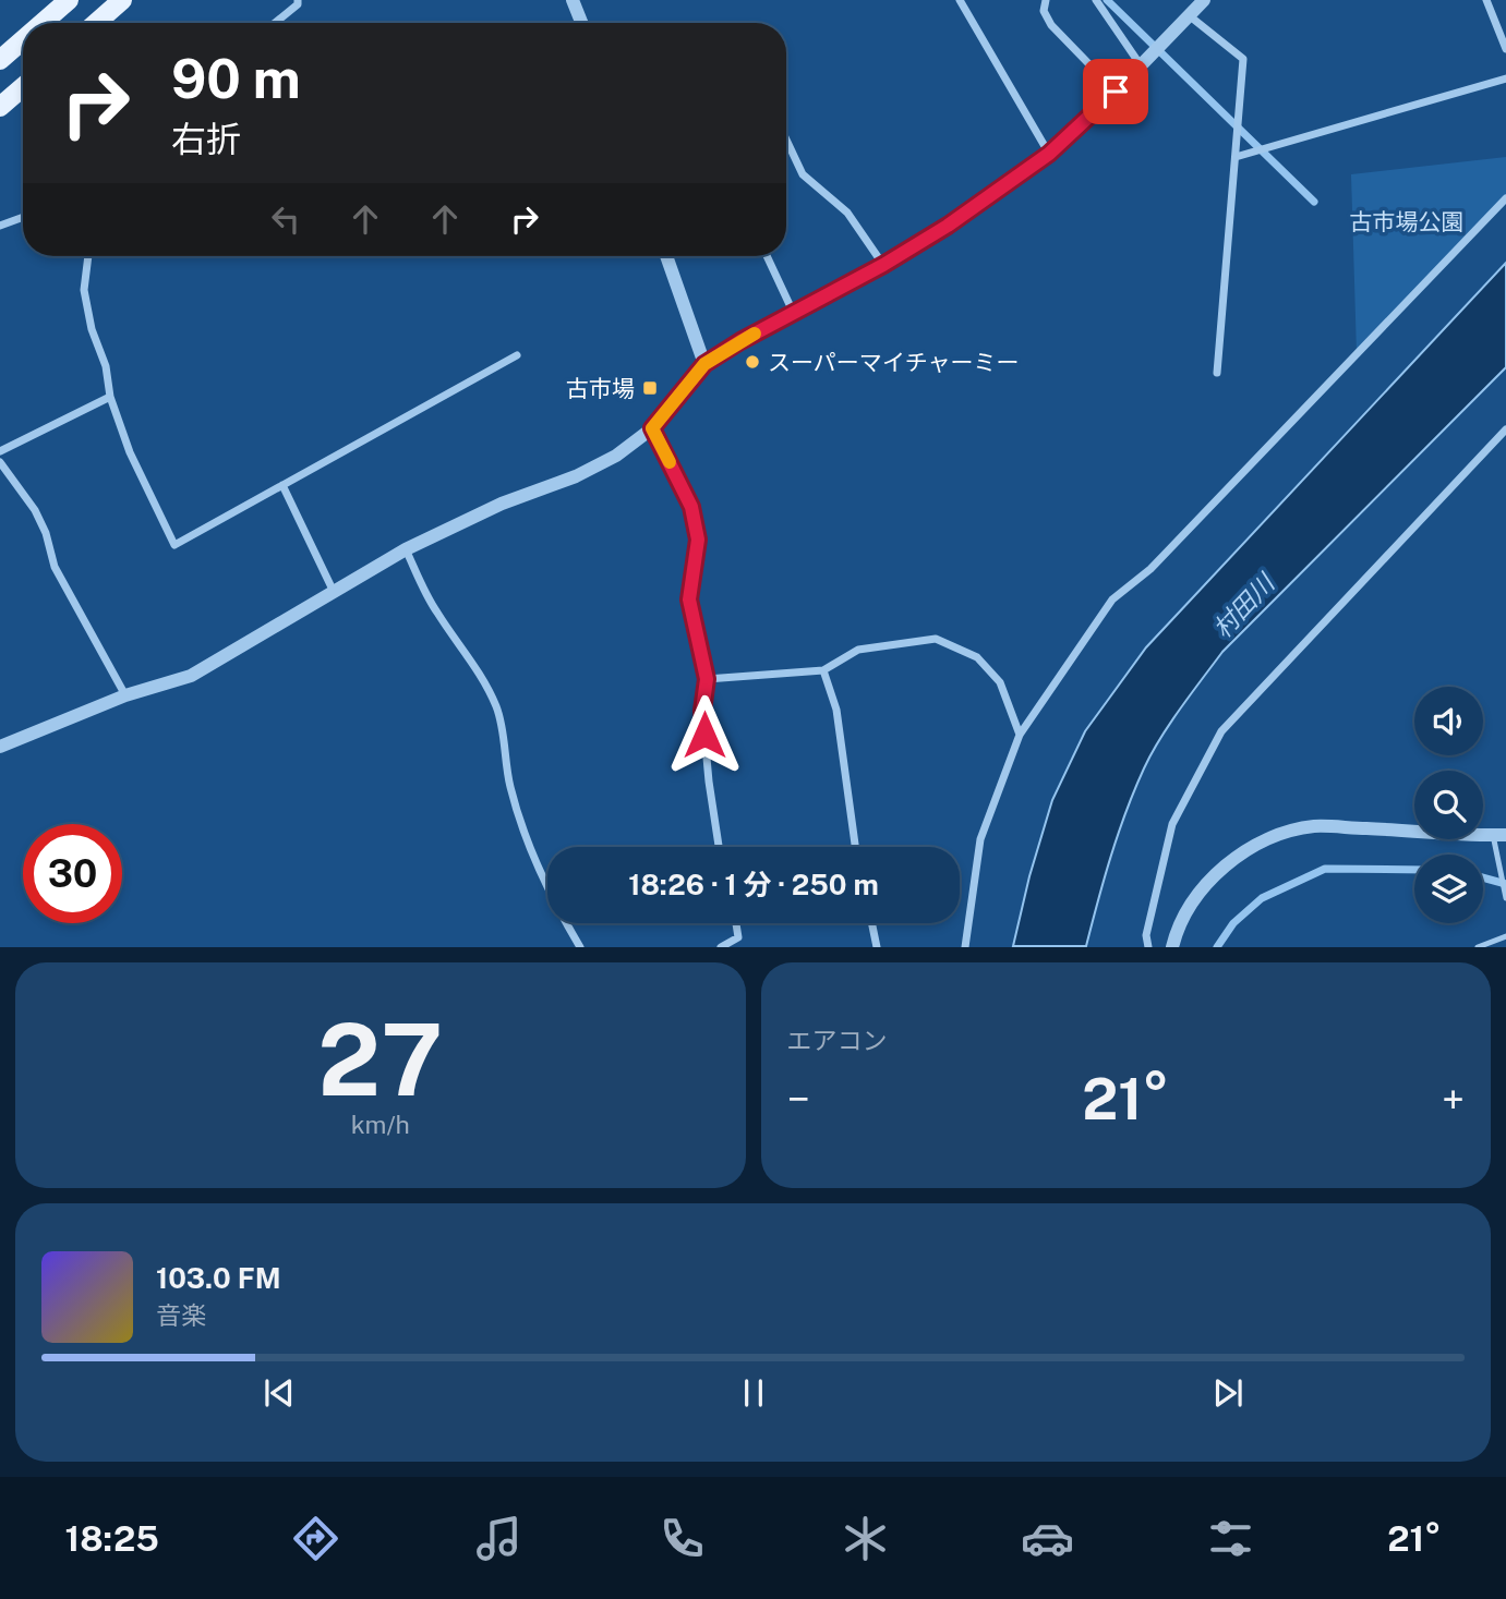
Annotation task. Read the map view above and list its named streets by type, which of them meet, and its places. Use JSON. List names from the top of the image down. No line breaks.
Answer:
{"water":["村田川"],"parks":["古市場公園"],"places":{"other":["スーパーマイチャーミー"],"transit":["古市場"]},"page":{"turn":["90 m","右折"],"limit":"30","trip":"18:26 · 1 分 · 250 m","tile":[["27","km/h"],"エアコン"],"heat":["−","21°","+"],"song":["103.0 FM","音楽"],"tabs":["18:25","21°"]}}
